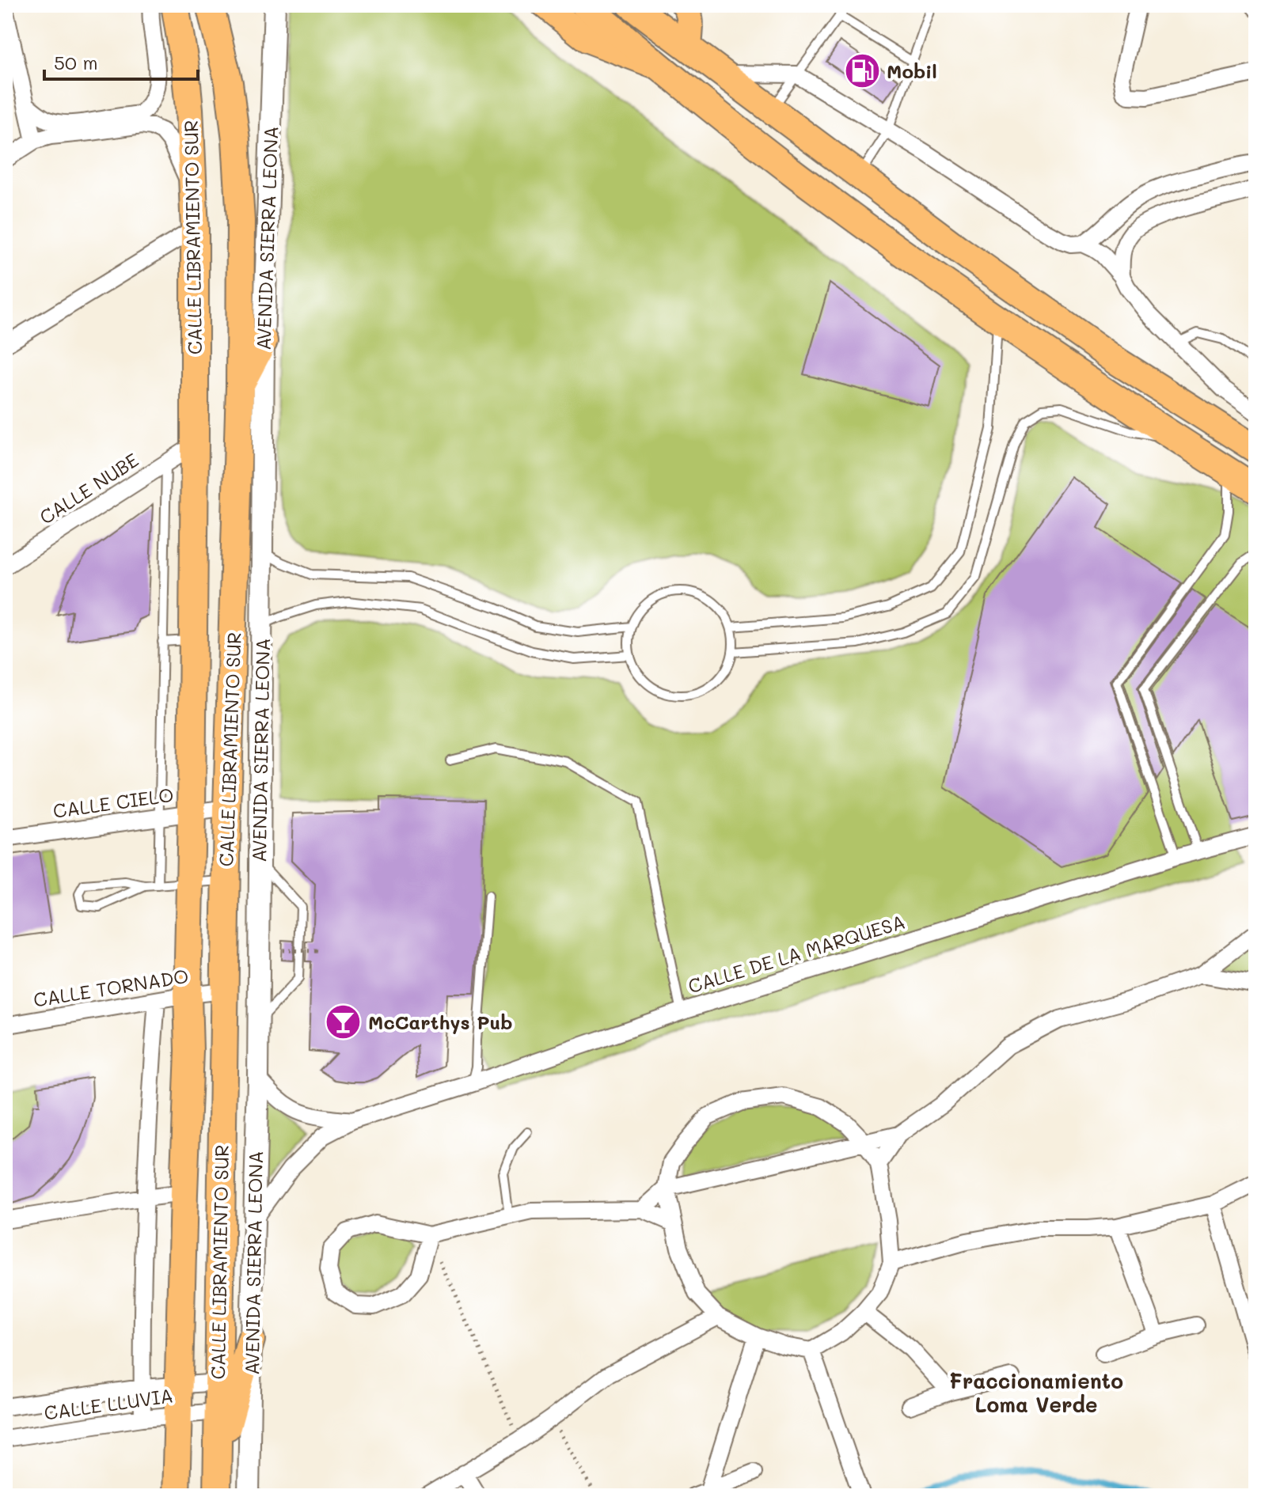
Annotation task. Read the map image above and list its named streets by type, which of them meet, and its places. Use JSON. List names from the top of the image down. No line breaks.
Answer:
{"streets":{"highway":["CALLE LIBRAMIENTO SUR"],"street":["AVENIDA SIERRA LEONA","CALLE NUBE","CALLE CIELO","CALLE DE LA MARQUESA","CALLE TORNADO","CALLE LLUVIA"]},"crossings":[["CALLE LIBRAMIENTO SUR","CALLE NUBE"],["CALLE LIBRAMIENTO SUR","CALLE CIELO"],["CALLE LIBRAMIENTO SUR","CALLE TORNADO"],["CALLE LIBRAMIENTO SUR","CALLE LLUVIA"],["AVENIDA SIERRA LEONA","CALLE DE LA MARQUESA"]],"districts":["Fraccionamiento Loma Verde"],"places":{"fuel station":["Mobil"],"bar":["McCarthys Pub"]},"scale_bar":"50 m"}
